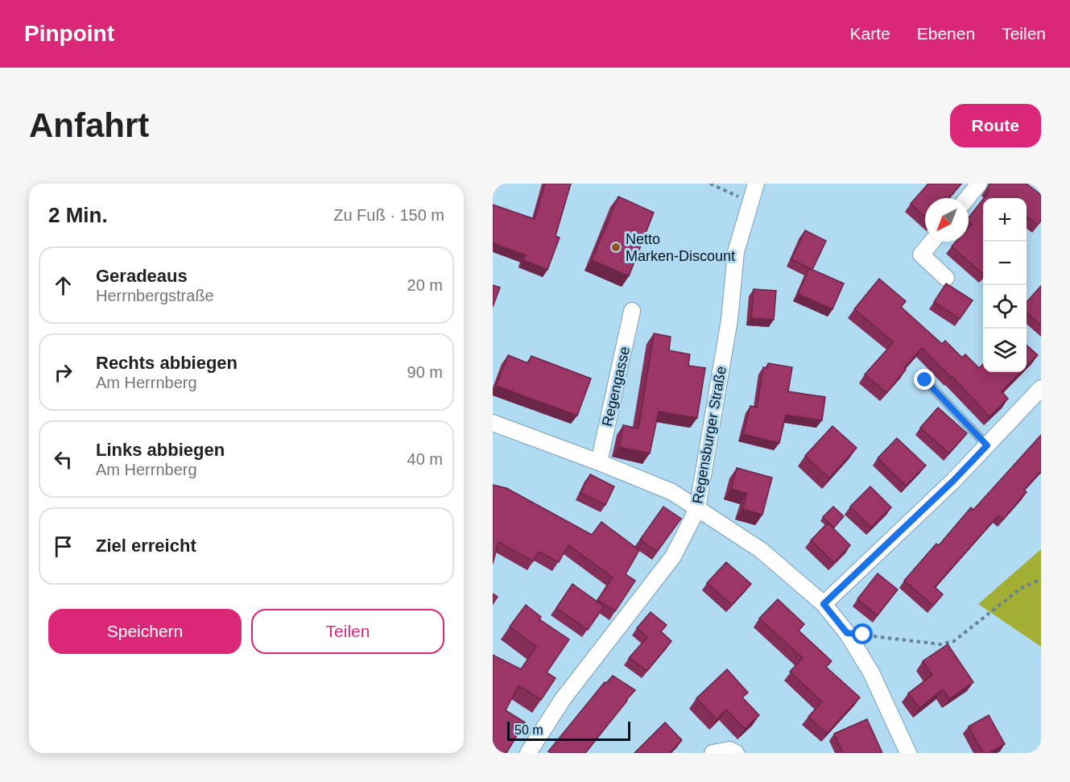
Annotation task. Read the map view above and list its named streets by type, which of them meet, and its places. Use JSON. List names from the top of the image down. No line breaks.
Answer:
{"streets":{"street":["Regengasse","Regensburger Straße"]},"places":["Netto Marken-Discount"],"scale_bar":"50 m","north":"bottom left","page":{"header":"Pinpoint","nav":["Karte","Ebenen","Teilen"],"buttons":["Route",["Speichern","Teilen"]],"title":"Anfahrt","heading":["2 Min.","Zu Fuß · 150 m"],"map_buttons":["+","−"],"list":[["Geradeaus","Herrnbergstraße","20 m"],["Rechts abbiegen","Am Herrnberg","90 m"],["Links abbiegen","Am Herrnberg","40 m"],"Ziel erreicht"],"scale":"50 m"}}
